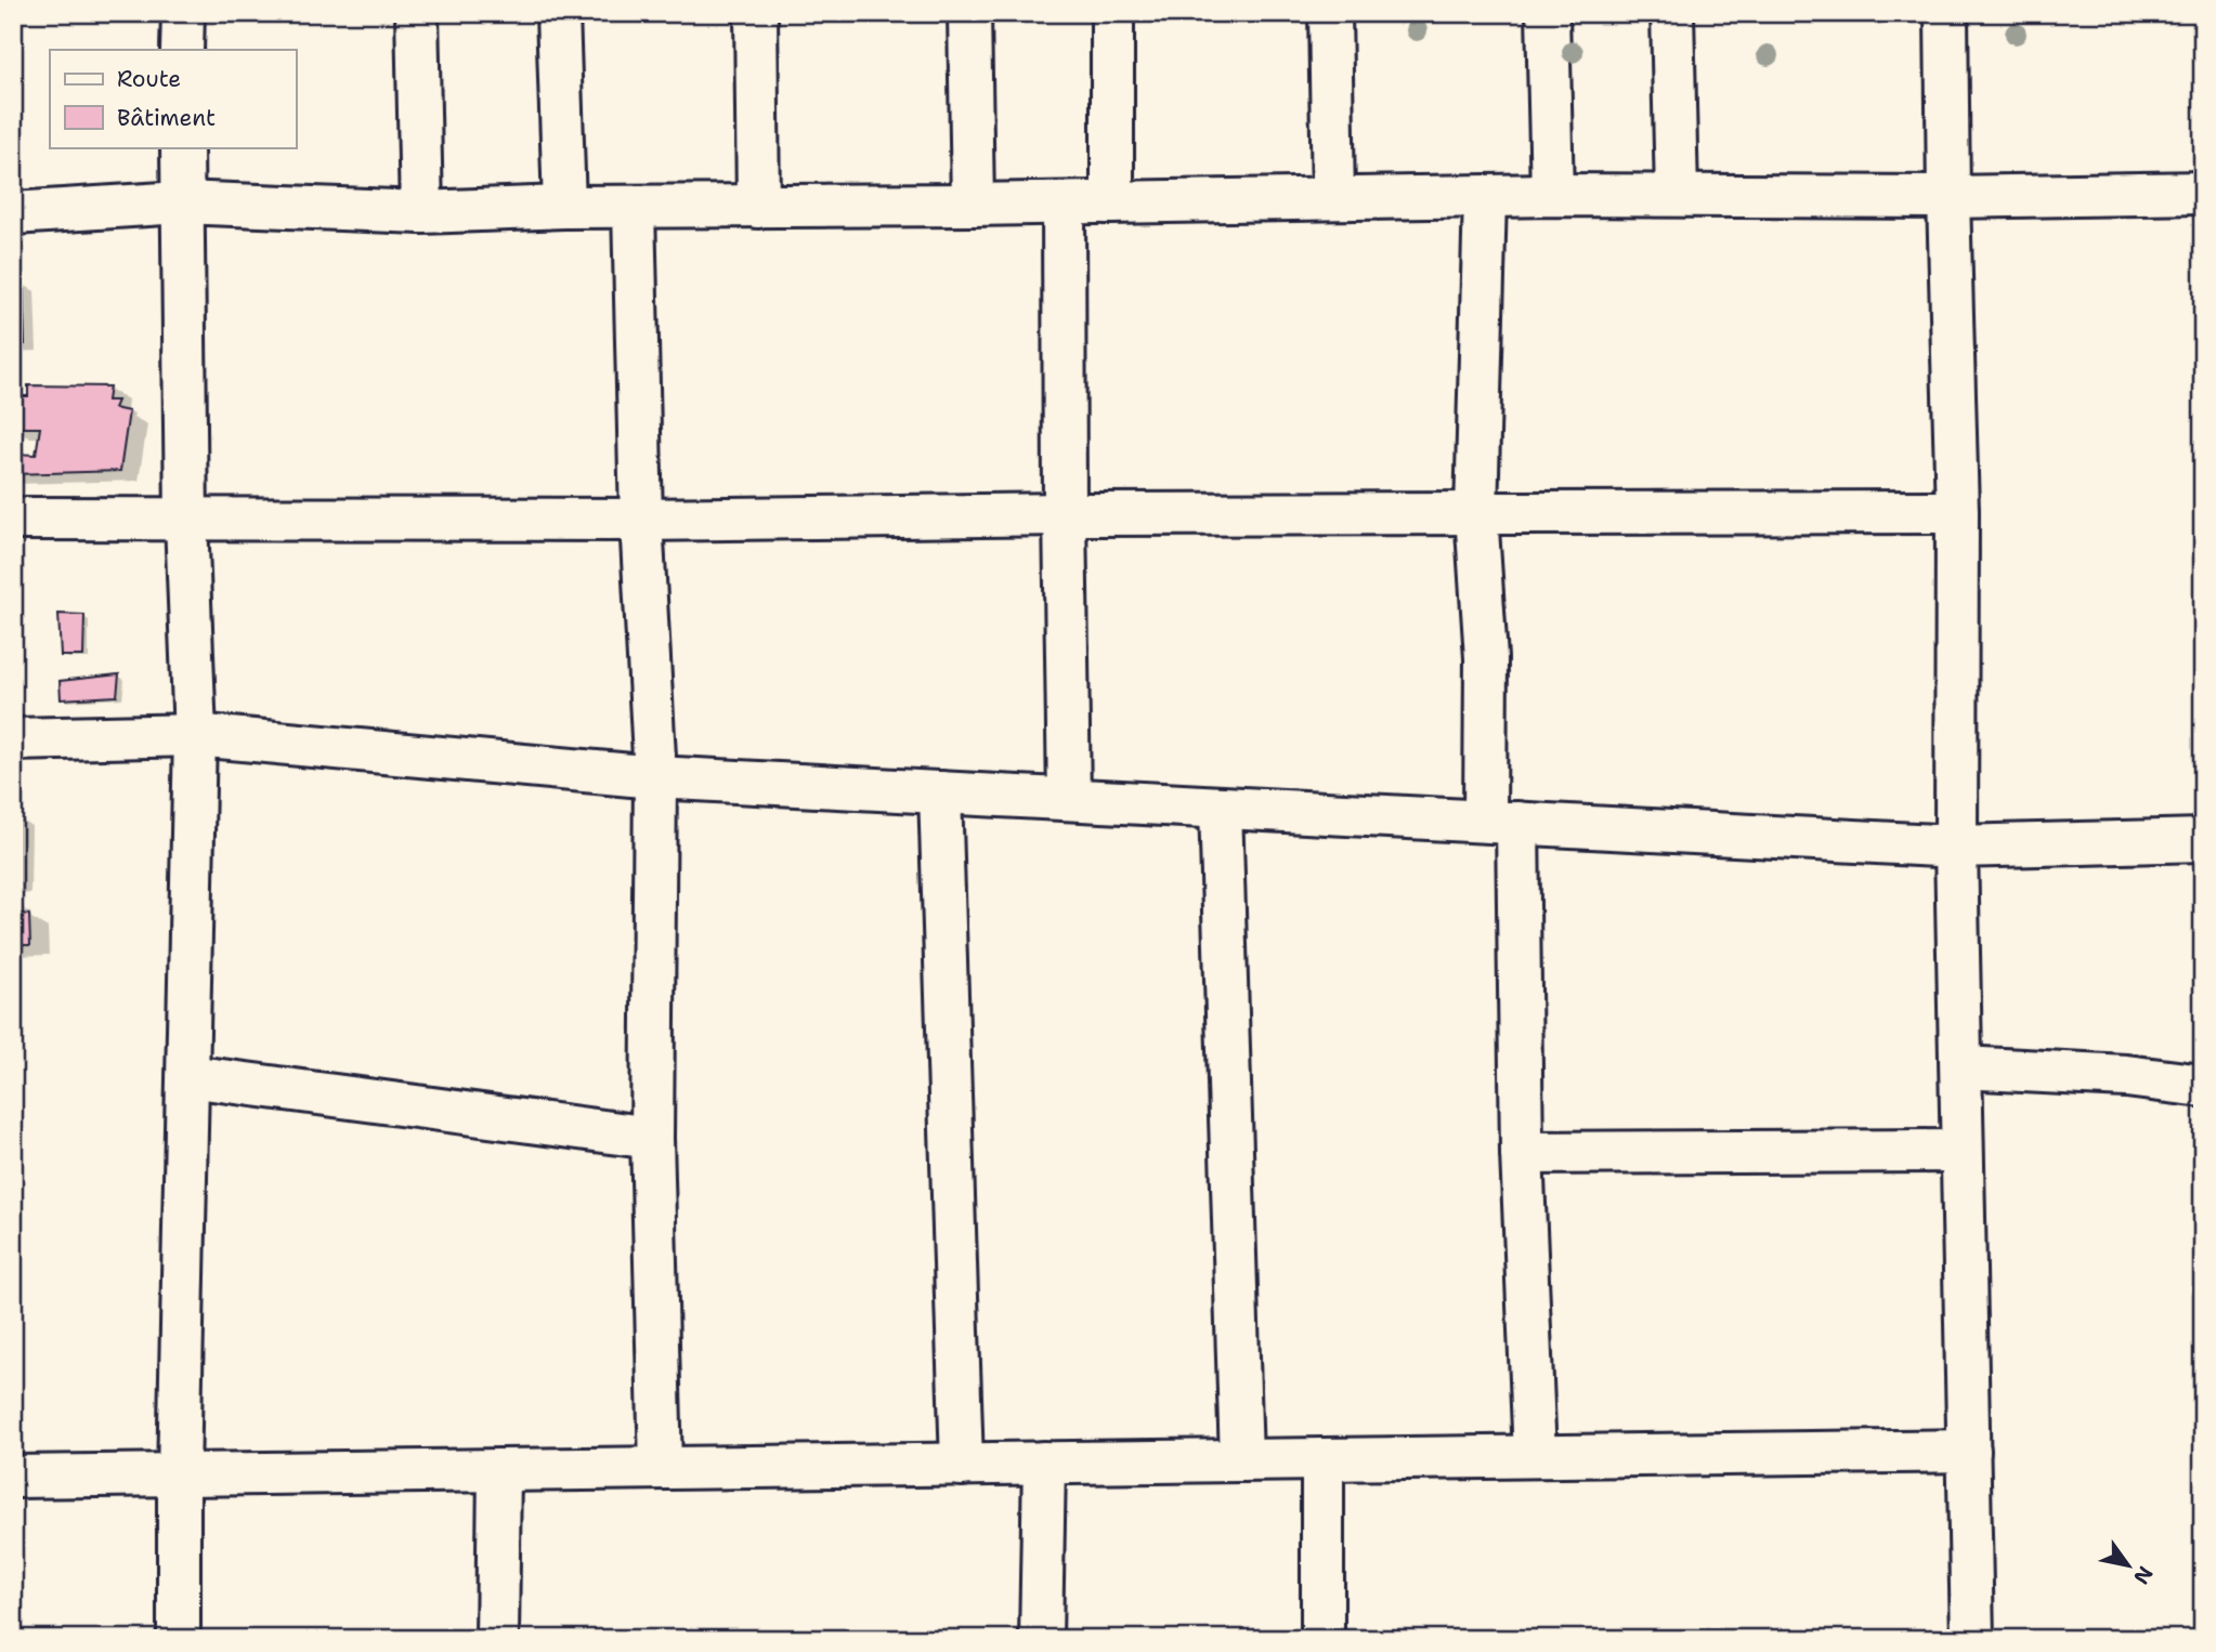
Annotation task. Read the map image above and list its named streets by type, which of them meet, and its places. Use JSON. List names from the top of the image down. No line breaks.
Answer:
{"legend":["Route","Bâtiment"],"north":"bottom right"}
